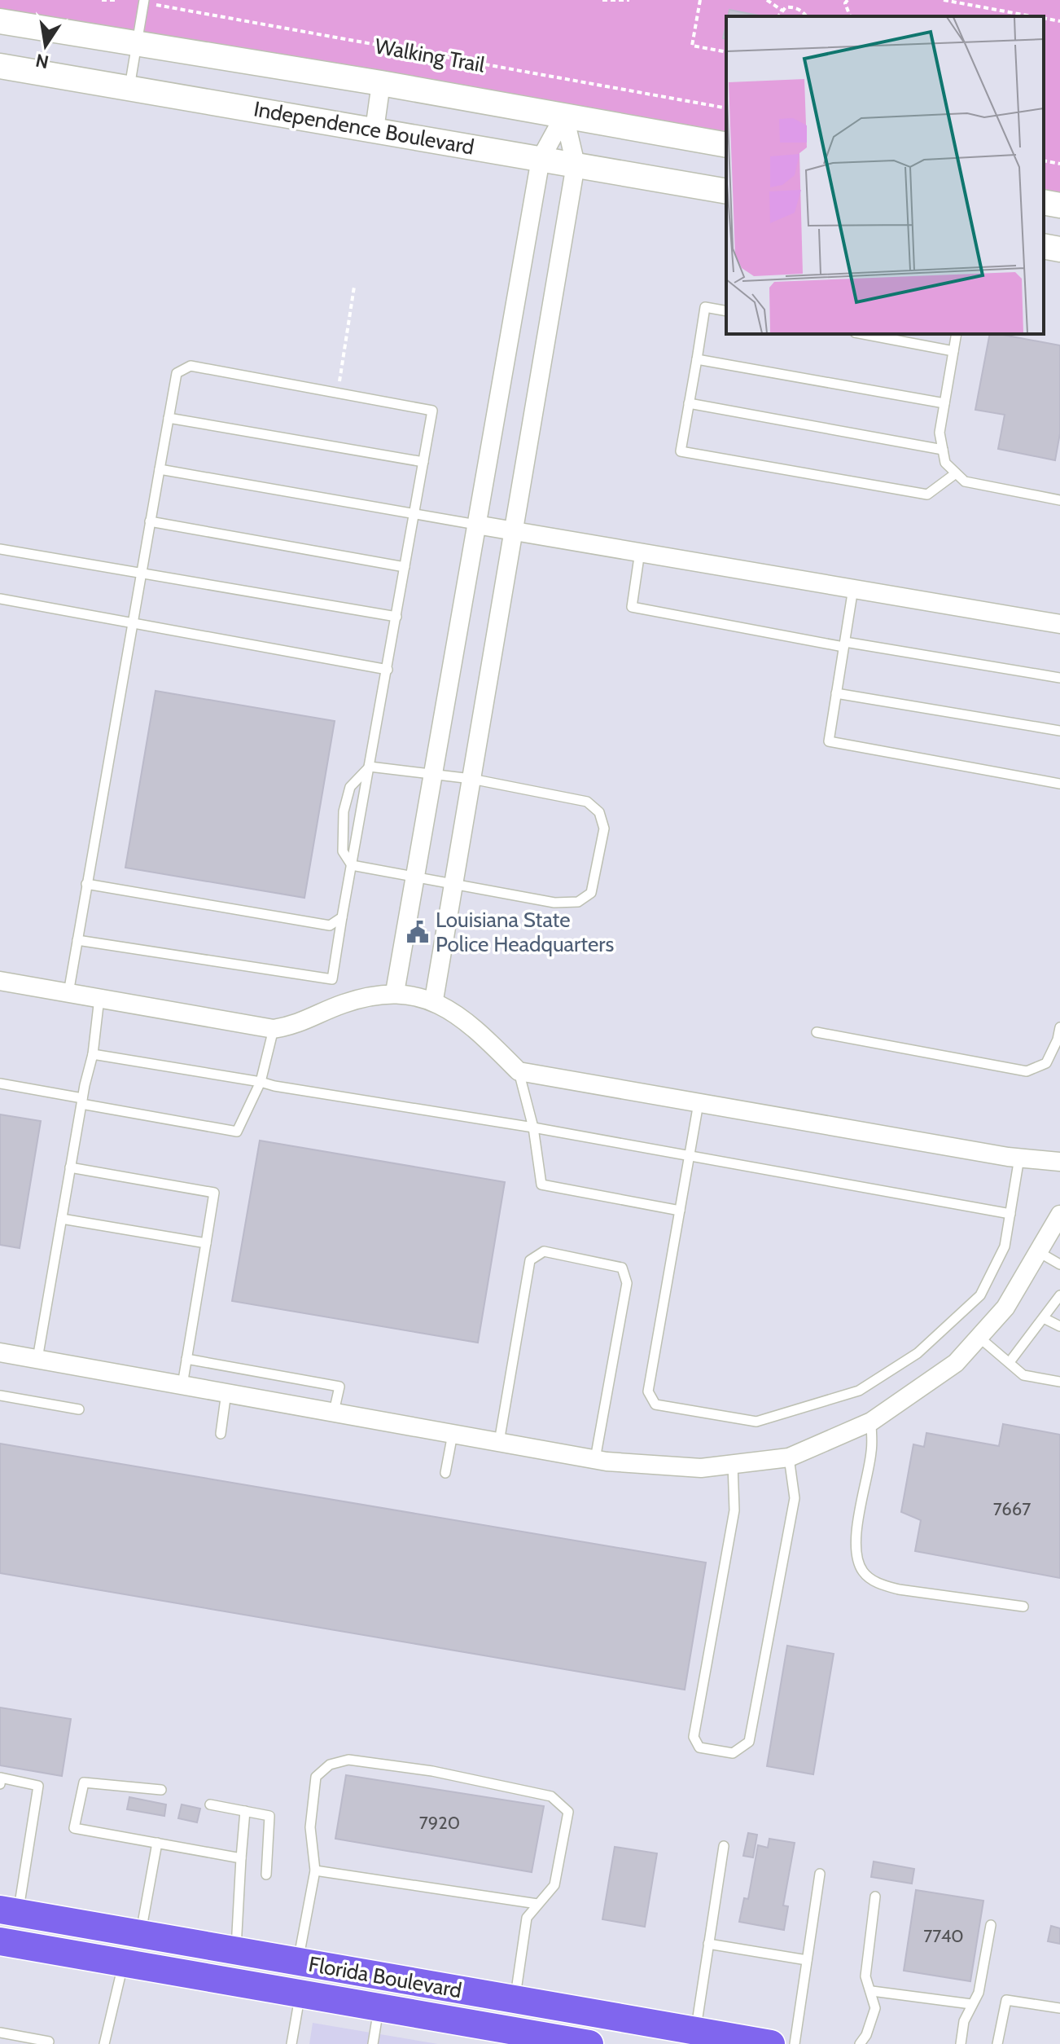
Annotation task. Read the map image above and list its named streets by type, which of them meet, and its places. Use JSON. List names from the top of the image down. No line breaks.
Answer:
{"streets":{"main road":["Independence Boulevard","Florida Boulevard"],"path":["Walking Trail"]},"places":{"public building":["Louisiana State Police Headquarters"]},"house_numbers":["7667","7920","7740"],"north":"bottom"}
